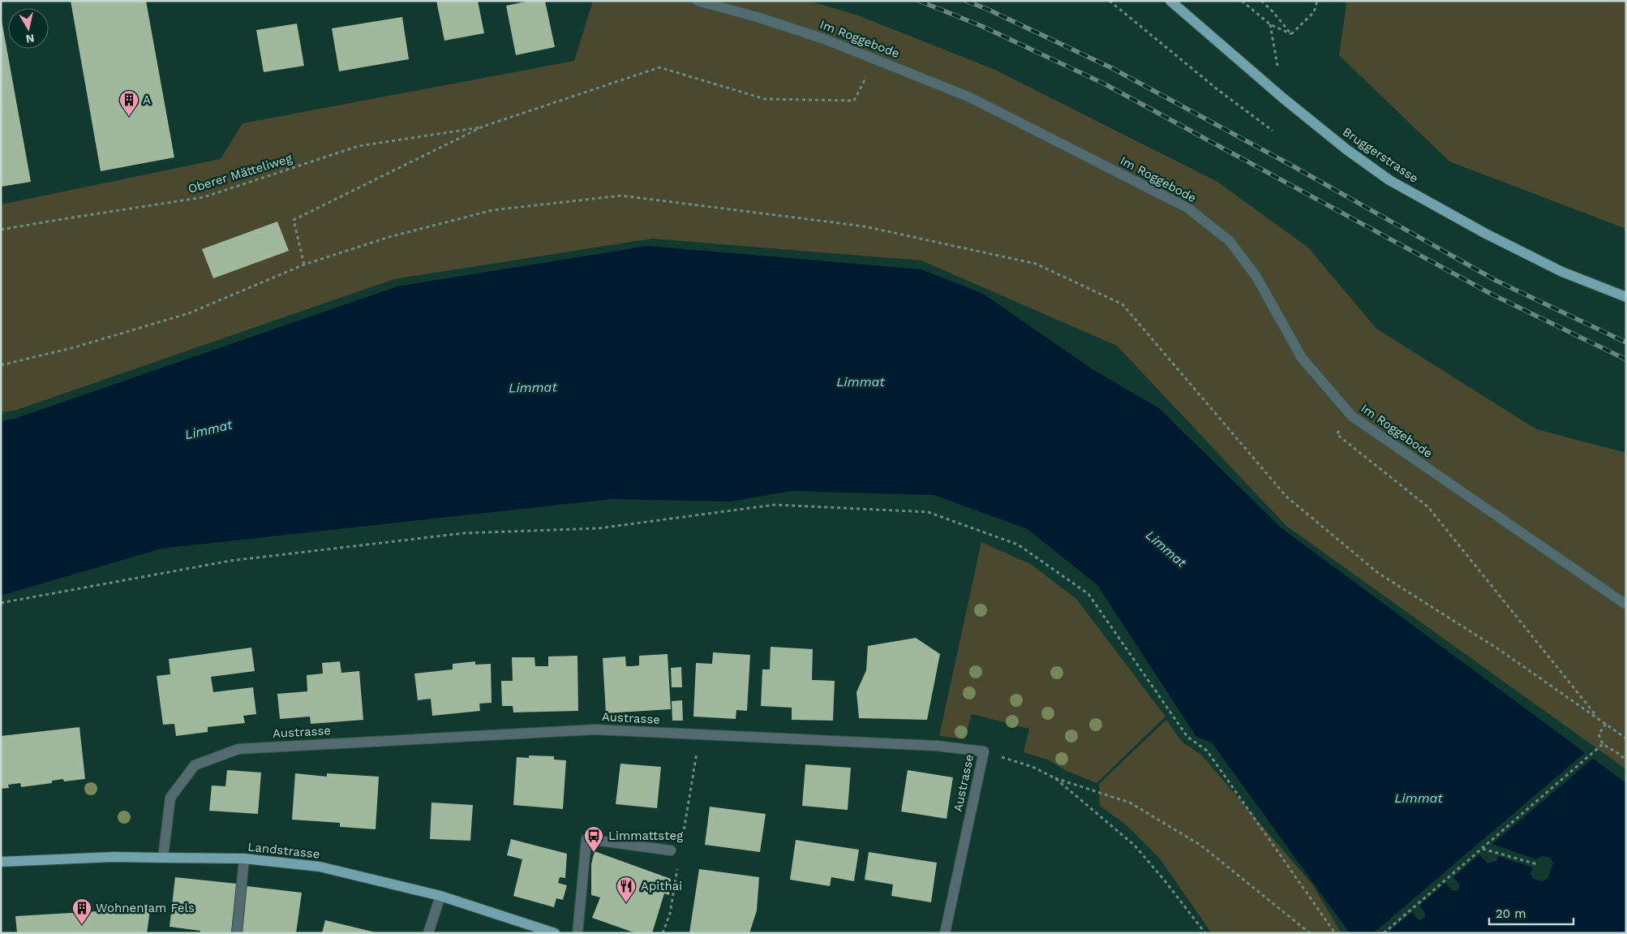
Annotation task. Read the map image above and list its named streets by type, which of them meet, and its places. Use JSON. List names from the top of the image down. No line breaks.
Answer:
{"streets":{"main road":["Bruggerstrasse","Landstrasse"],"street":["Im Roggebode","Austrasse"],"path":["Oberer Mätteliweg"]},"crossings":[["Austrasse","Landstrasse"]],"water":["Limmat"],"places":{"building":["A","Wohnen am Fels"],"bus stop":["Limmattsteg"],"restaurant":["Apithai"]},"scale_bar":"20 m","north":"bottom"}
